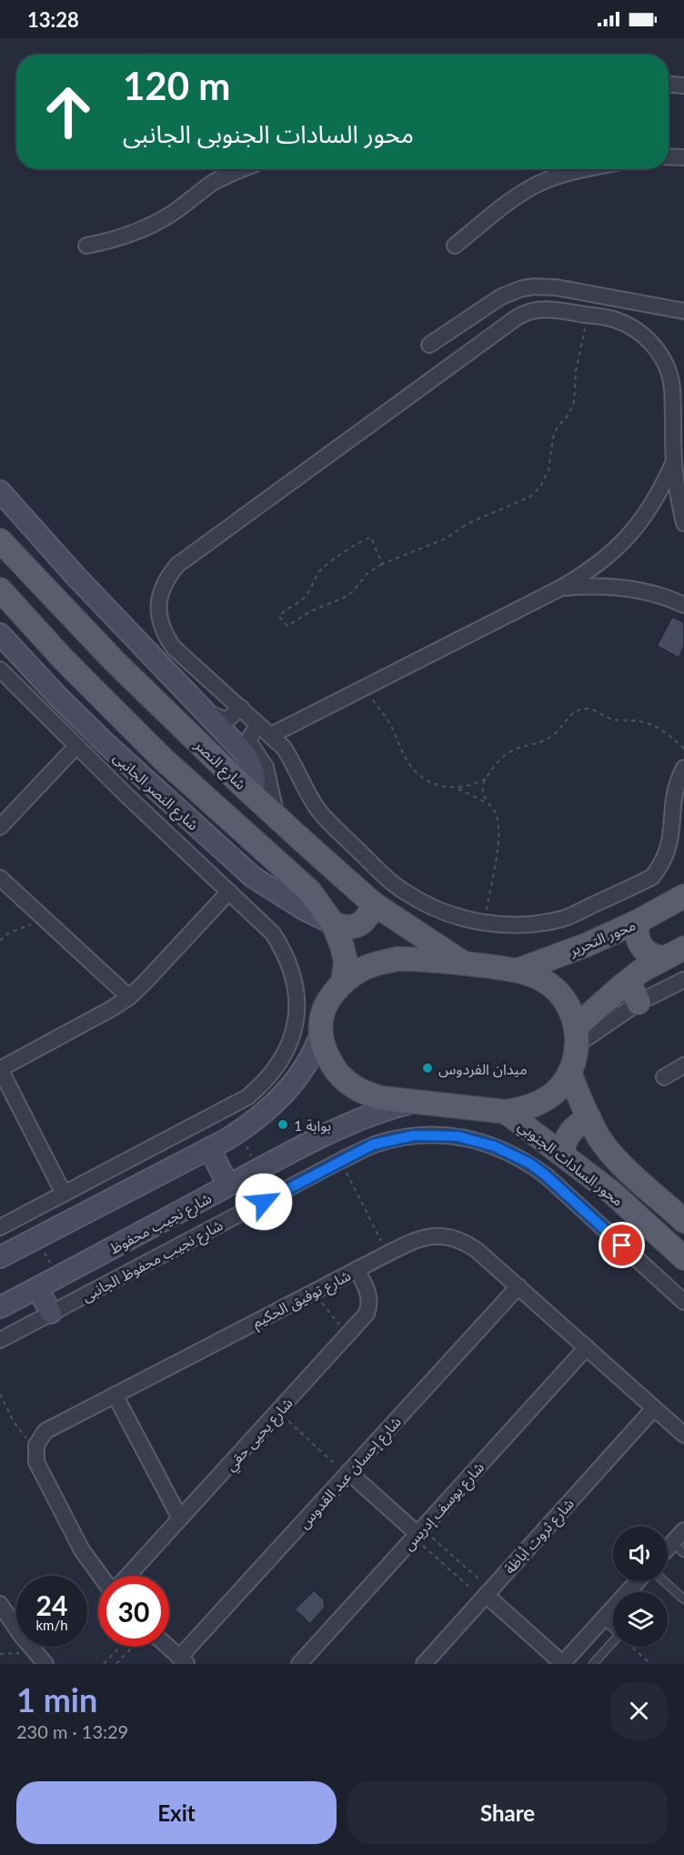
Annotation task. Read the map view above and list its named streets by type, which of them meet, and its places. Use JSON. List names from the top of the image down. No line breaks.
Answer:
{"streets":{"main road":["شارع النصر","محور التحرير","محور السادات الجنوبي"],"street":["شارع النصر الجانبى","شارع نجيب محفوظ","شارع نجيب محفوظ الجانبى","شارع توفيق الحكيم","شارع يحيى حقي","شارع إحسان عبد القدوس","شارع يوسف إدريس","شارع ثروت أباظة"]},"crossings":[["شارع توفيق الحكيم","شارع يحيى حقي"],["شارع توفيق الحكيم","شارع إحسان عبد القدوس"],["شارع توفيق الحكيم","شارع يوسف إدريس"],["شارع توفيق الحكيم","شارع ثروت أباظة"]],"places":["ميدان الفردوس","بوابة 1"],"page":{"status":"13:28","turn":["120 m","محور السادات الجنوبى الجانبى"],"speed":"24 km/h","limit":"30","heading":["1 min","230 m · 13:29"],"buttons":["Exit","Share"]}}
